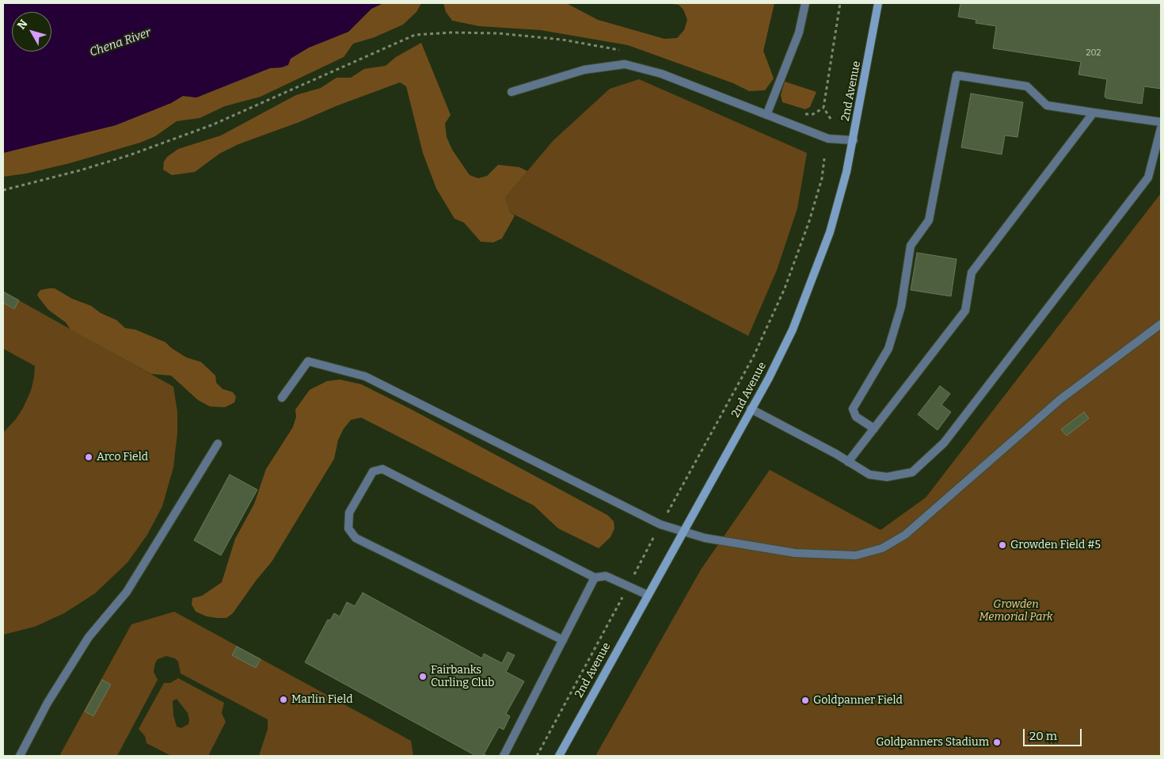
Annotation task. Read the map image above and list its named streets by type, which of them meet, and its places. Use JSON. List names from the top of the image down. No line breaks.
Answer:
{"streets":{"street":["2nd Avenue"]},"water":["Chena River"],"parks":["Growden Memorial Park"],"places":["Arco Field","Growden Field #5","Fairbanks Curling Club","Marlin Field","Goldpanner Field","Goldpanners Stadium"],"house_numbers":["202"],"scale_bar":"20 m","north":"top left"}
